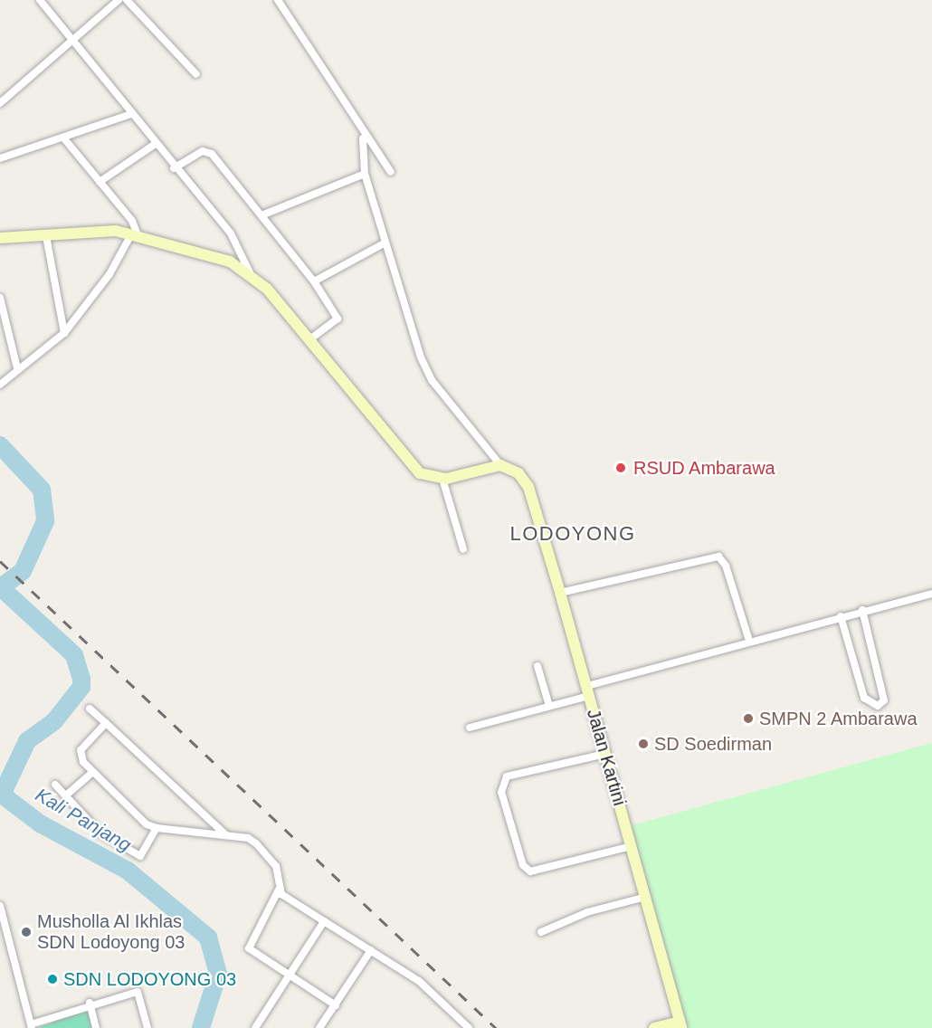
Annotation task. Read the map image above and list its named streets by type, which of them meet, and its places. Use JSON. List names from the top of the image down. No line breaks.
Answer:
{"streets":{"street":["Jalan Kartini"]},"districts":["LODOYONG"],"water":["Kali Panjang"],"places":["RSUD Ambarawa","SMPN 2 Ambarawa","SD Soedirman","Musholla Al Ikhlas SDN Lodoyong 03","SDN LODOYONG 03"]}
